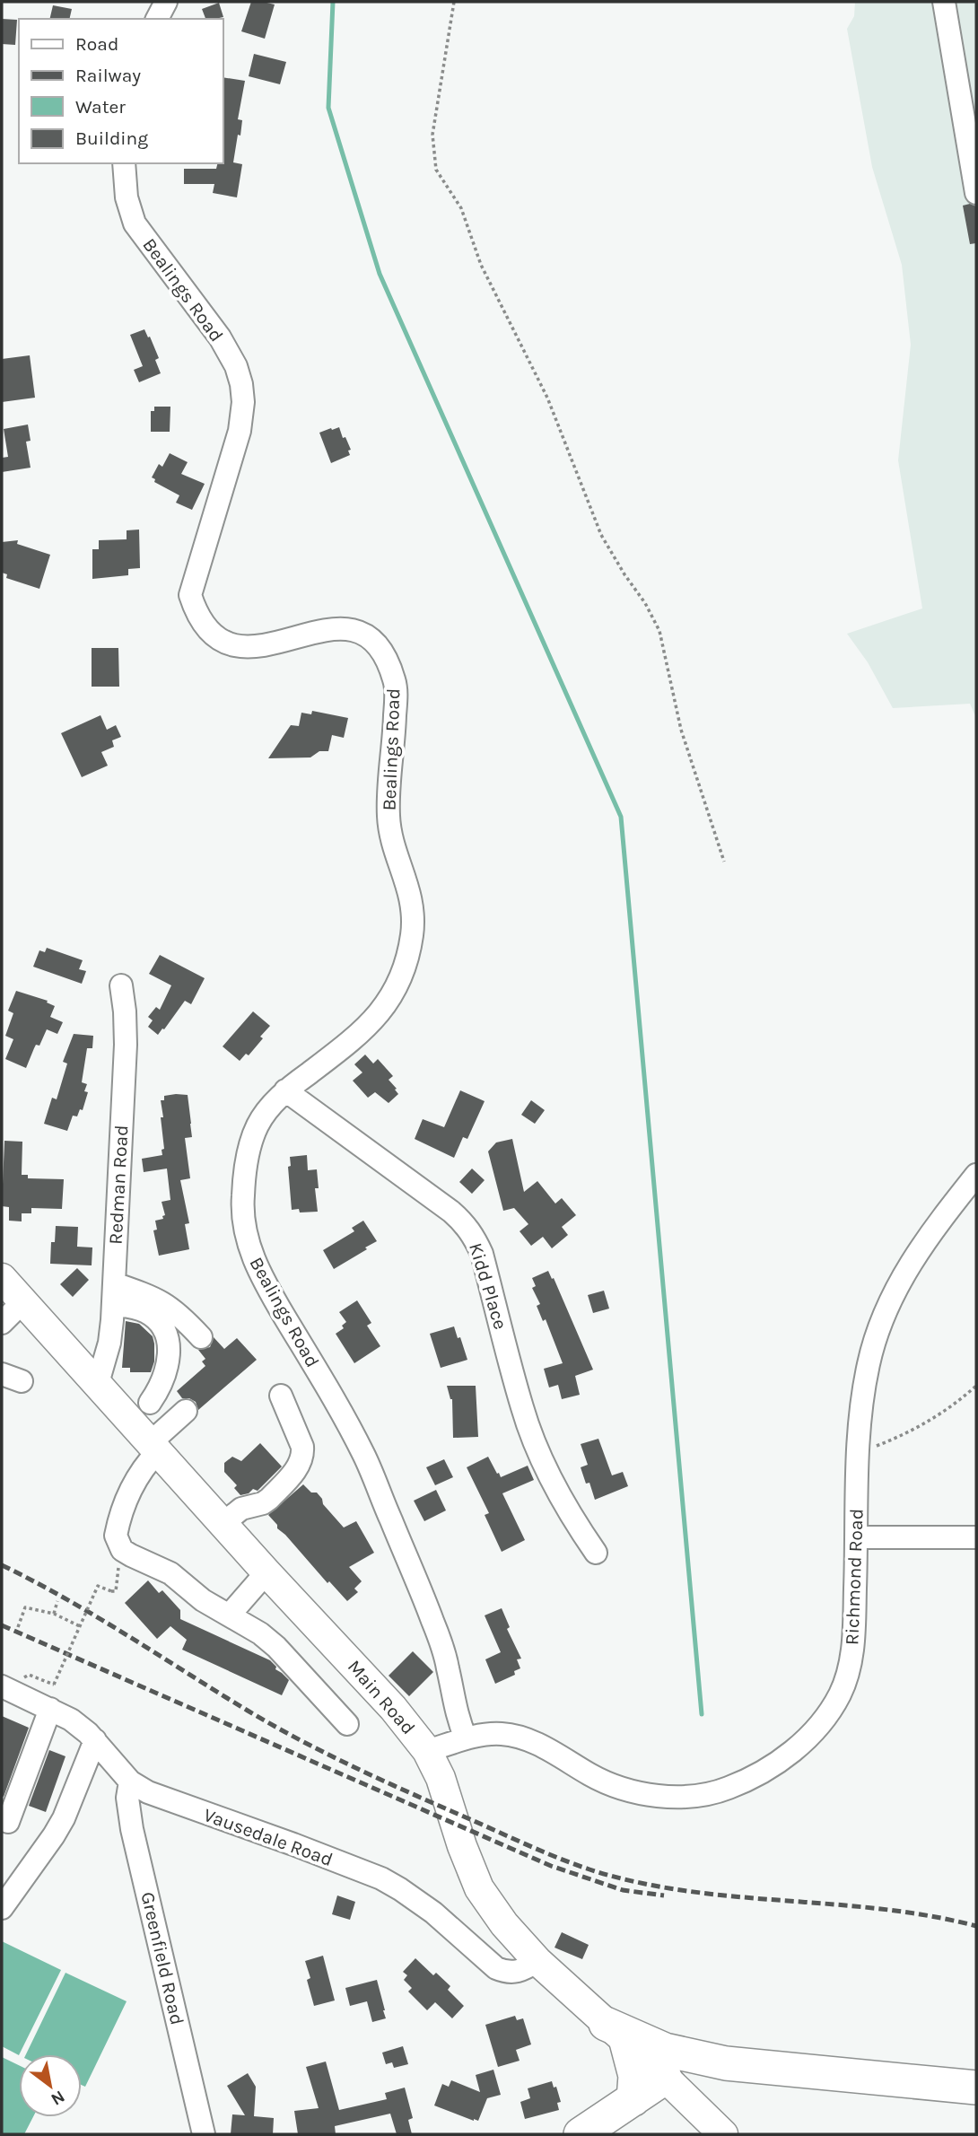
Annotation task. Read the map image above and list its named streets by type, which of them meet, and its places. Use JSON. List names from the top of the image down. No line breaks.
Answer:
{"streets":{"main road":["Main Road"],"street":["Bealings Road","Redman Road","Kidd Place","Richmond Road","Vausedale Road","Greenfield Road"]},"crossings":[["Bealings Road","Kidd Place"],["Bealings Road","Richmond Road"],["Redman Road","Main Road"],["Richmond Road","Main Road"],["Main Road","Vausedale Road"],["Vausedale Road","Greenfield Road"]],"legend":["Road","Railway","Water","Building"],"north":"bottom right"}
